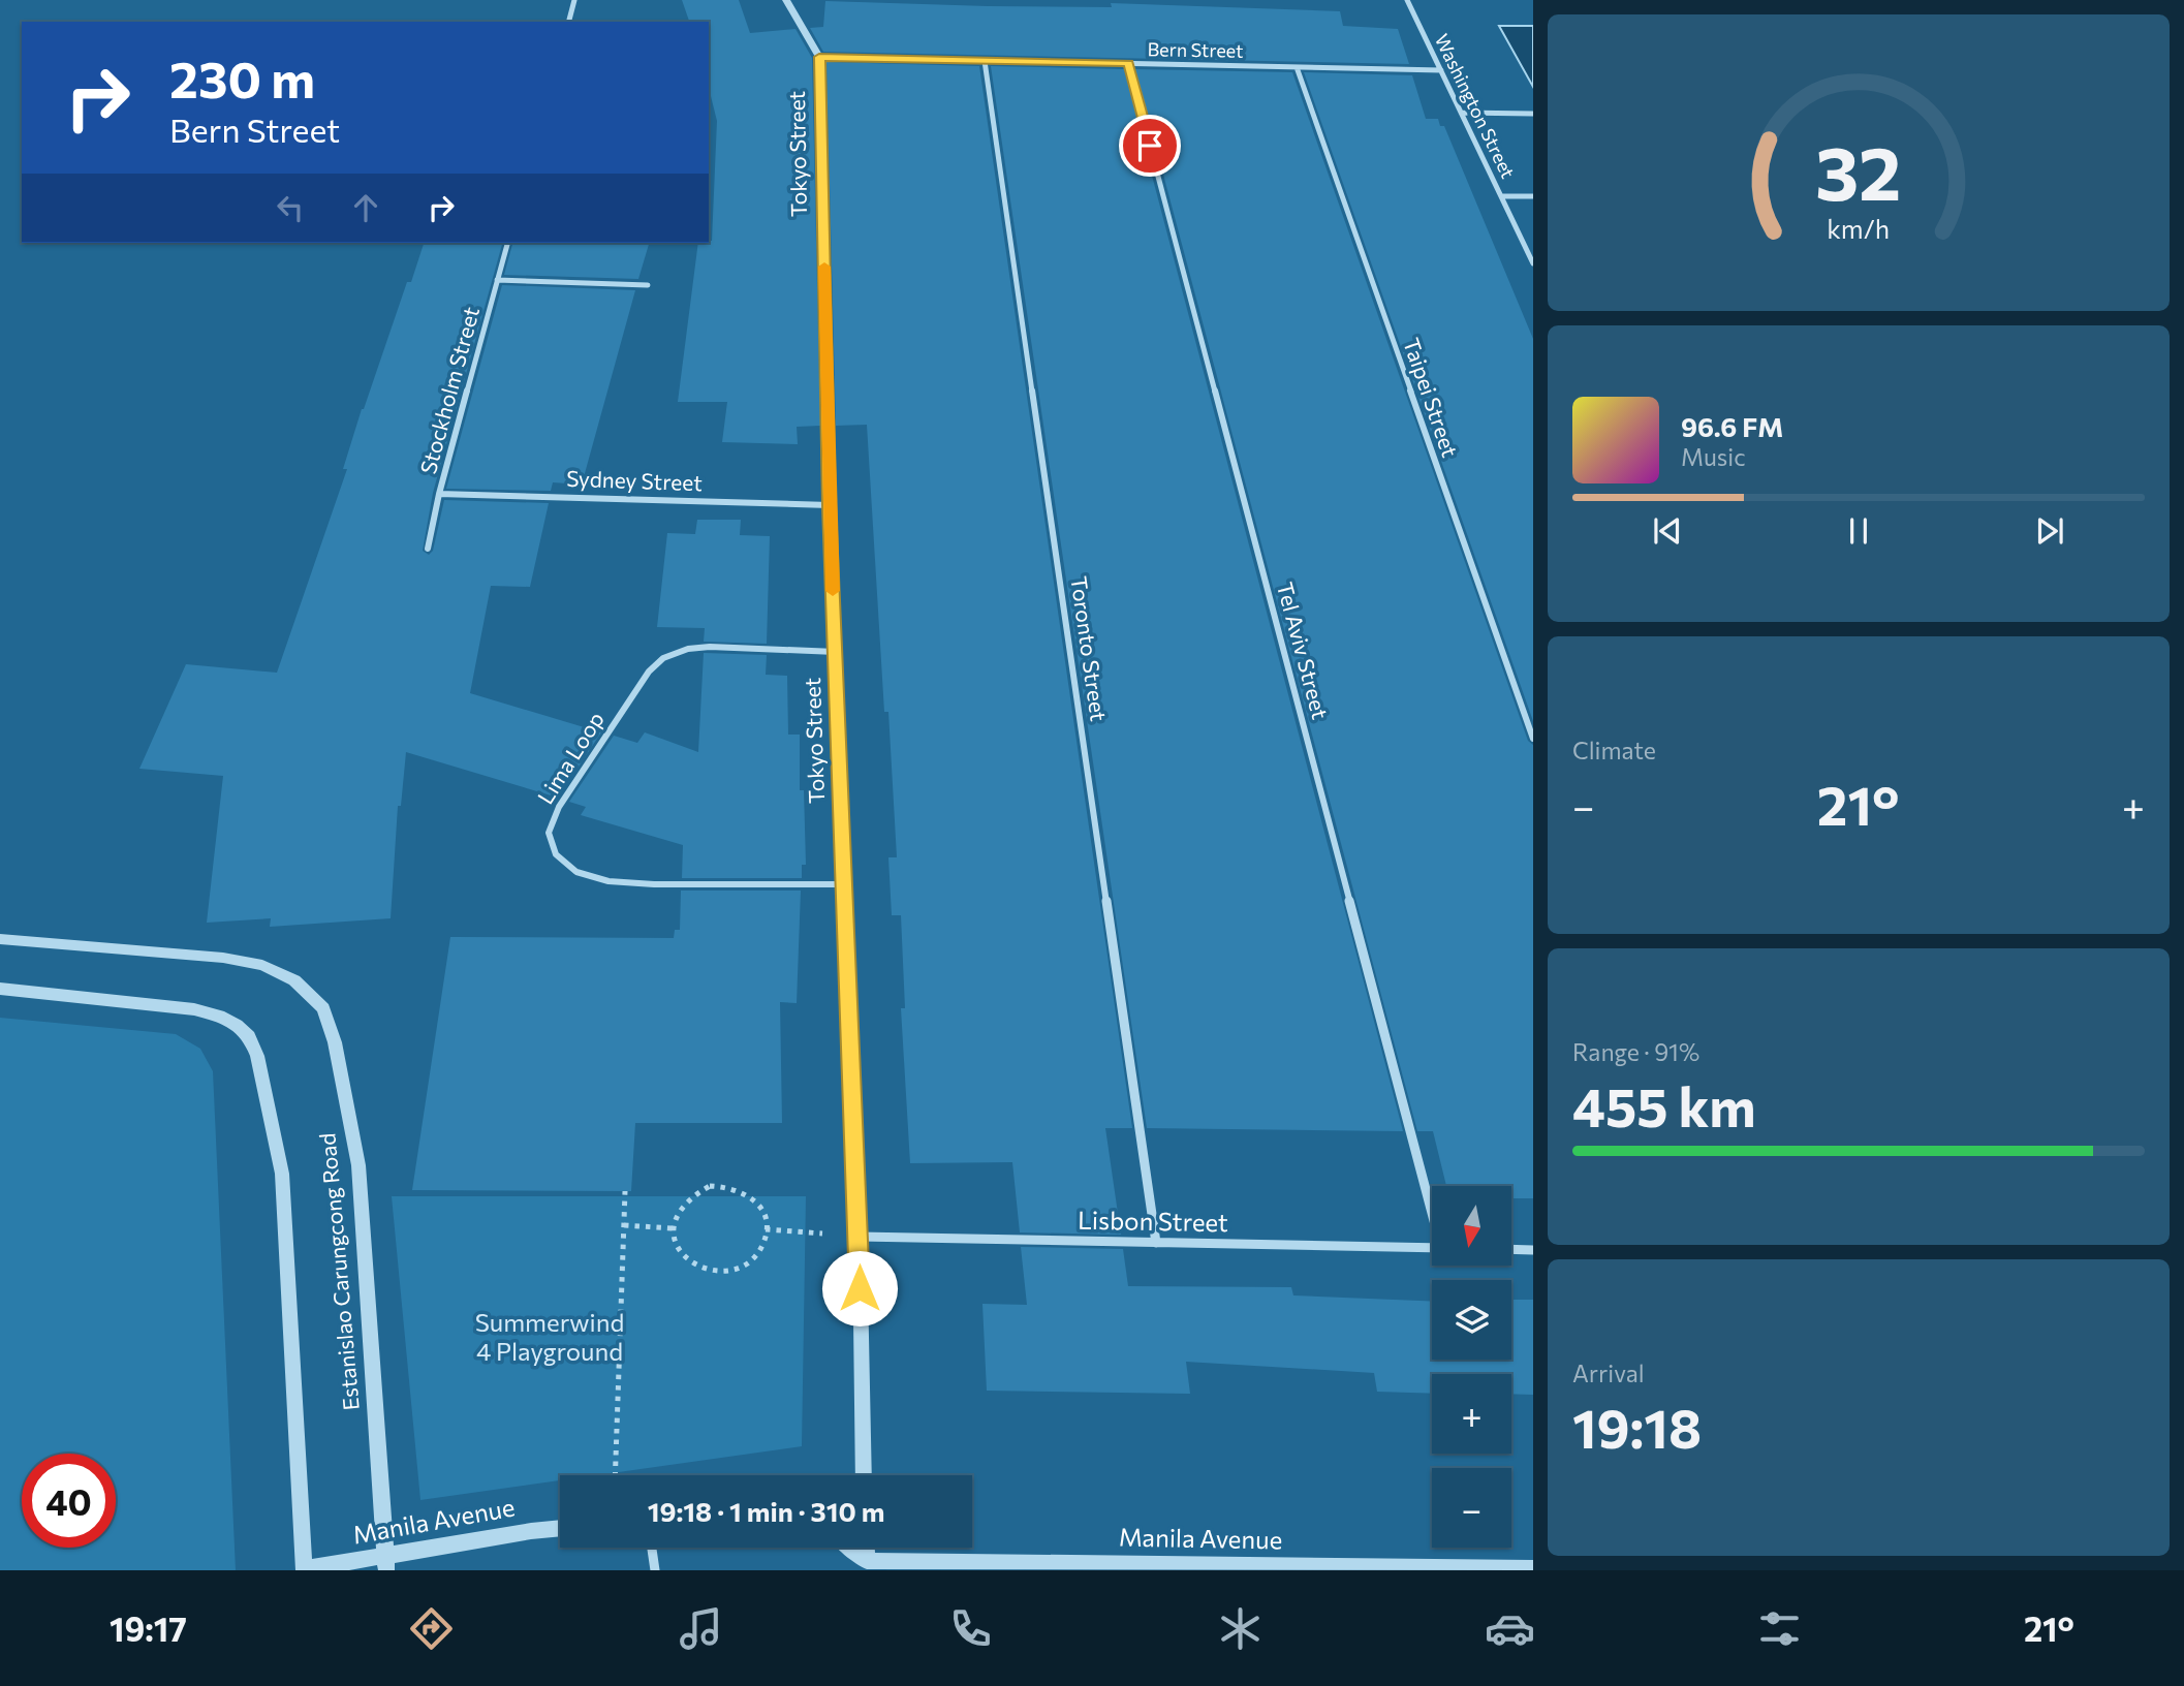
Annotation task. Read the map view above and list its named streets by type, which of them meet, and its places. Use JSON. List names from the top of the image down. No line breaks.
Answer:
{"streets":{"street":["Bern Street","Washington Street","Tokyo Street","Stockholm Street","Taipei Street","Sydney Street","Toronto Street","Tel Aviv Street","Lima Loop","Lisbon Street","Estanislao Carungcong Road","Manila Avenue"]},"crossings":[["Bern Street","Washington Street"],["Bern Street","Tokyo Street"],["Bern Street","Taipei Street"],["Bern Street","Toronto Street"],["Bern Street","Tel Aviv Street"],["Tokyo Street","Sydney Street"],["Tokyo Street","Lima Loop"],["Tokyo Street","Lisbon Street"],["Stockholm Street","Sydney Street"],["Toronto Street","Lisbon Street"],["Estanislao Carungcong Road","Manila Avenue"]],"parks":["Summerwind 4 Playground"],"north":"bottom","page":{"turn":["230 m","Bern Street"],"song":["96.6 FM","Music"],"tile":["Climate",["Range · 91%","455 km"],["Arrival","19:18"]],"heat":["−","21°","+"],"map_buttons":["+","−"],"limit":"40","trip":"19:18 · 1 min · 310 m","tabs":["19:17","21°"],"gauge":["32","km/h"]}}
